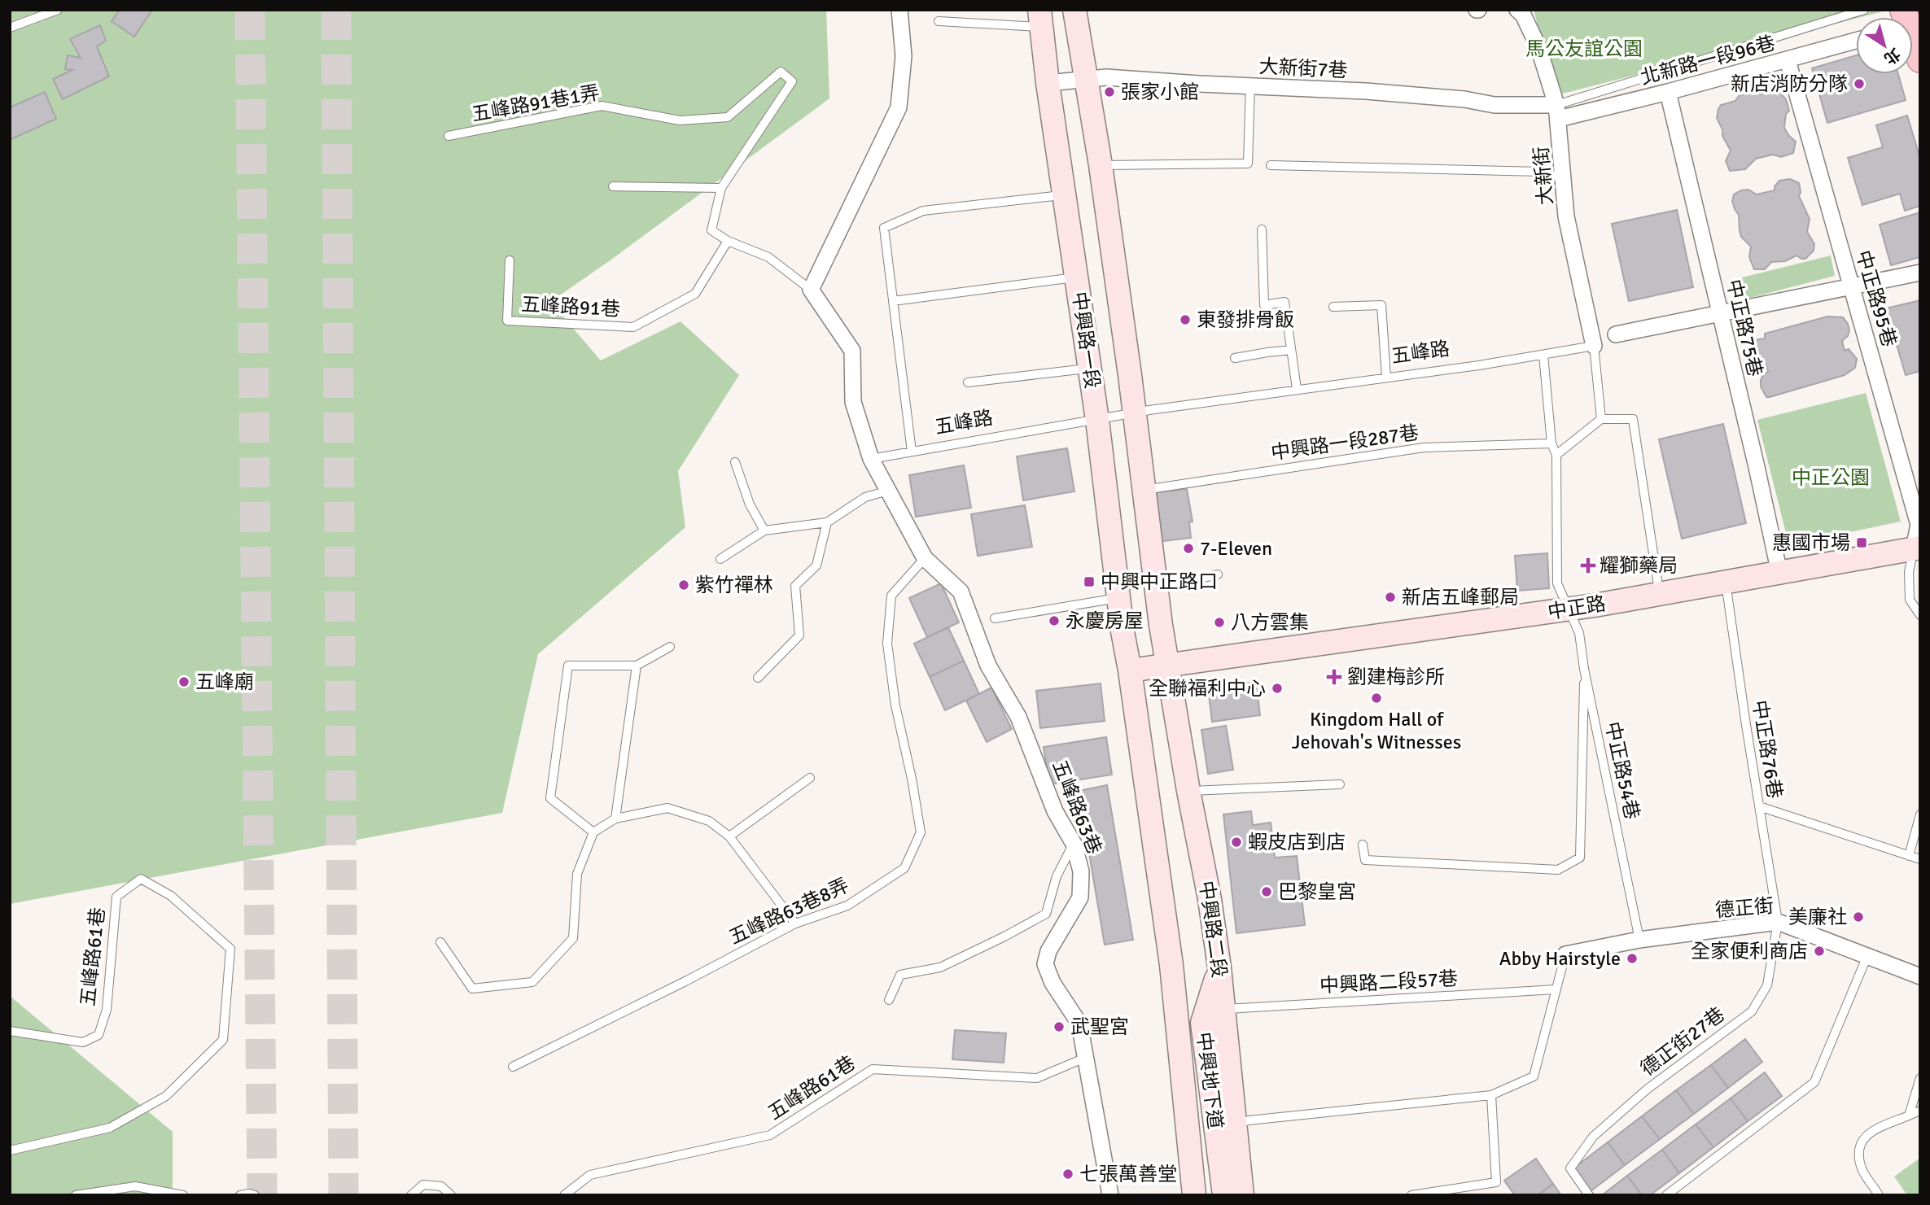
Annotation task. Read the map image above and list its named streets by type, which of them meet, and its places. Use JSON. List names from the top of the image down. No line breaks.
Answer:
{"streets":{"street":["北新路一段96巷","大新街7巷","大新街","中正路95巷","中正路75巷","中興路一段","中正路","五峰路63巷","德正街","中興路二段","中興地下道"],"lane":["五峰路91巷1弄","五峰路91巷","五峰路","中興路一段287巷","中正路76巷","中正路54巷","五峰路63巷8弄","五峰路61巷","中興路二段57巷","德正街27巷"]},"crossings":[["北新路一段96巷","大新街7巷"],["北新路一段96巷","大新街"],["北新路一段96巷","中正路95巷"],["北新路一段96巷","中正路75巷"],["大新街7巷","大新街"],["大新街7巷","中興路一段"],["五峰路91巷1弄","五峰路91巷"],["大新街","五峰路"],["中正路95巷","中正路"],["中正路75巷","中正路"],["中興路一段","五峰路"],["中興路一段","中興路一段287巷"],["中興路一段","中正路"],["中興路一段","中興路二段"],["五峰路","五峰路63巷"],["中正路","中正路76巷"],["中正路","中正路54巷"],["中正路","中興路二段"],["中正路76巷","德正街"],["中正路76巷","德正街27巷"],["中正路54巷","德正街"],["五峰路63巷","五峰路63巷8弄"],["五峰路63巷","五峰路61巷"],["德正街","德正街27巷"],["中興路二段","中興路二段57巷"],["中興路二段","中興地下道"]],"parks":["馬公友誼公園","中正公園"],"places":{"other":["新店消防分隊","張家小館","東發排骨飯","7-Eleven","紫竹禪林","新店五峰郵局","永慶房屋","八方雲集","五峰廟","全聯福利中心","Kingdom Hall of Jehovah's Witnesses","蝦皮店到店","巴黎皇宮","美廉社","全家便利商店","Abby Hairstyle","武聖宮","七張萬善堂"],"transit":["惠國市場","中興中正路口"],"health":["耀獅藥局","劉建梅診所"]},"north":"bottom right"}
